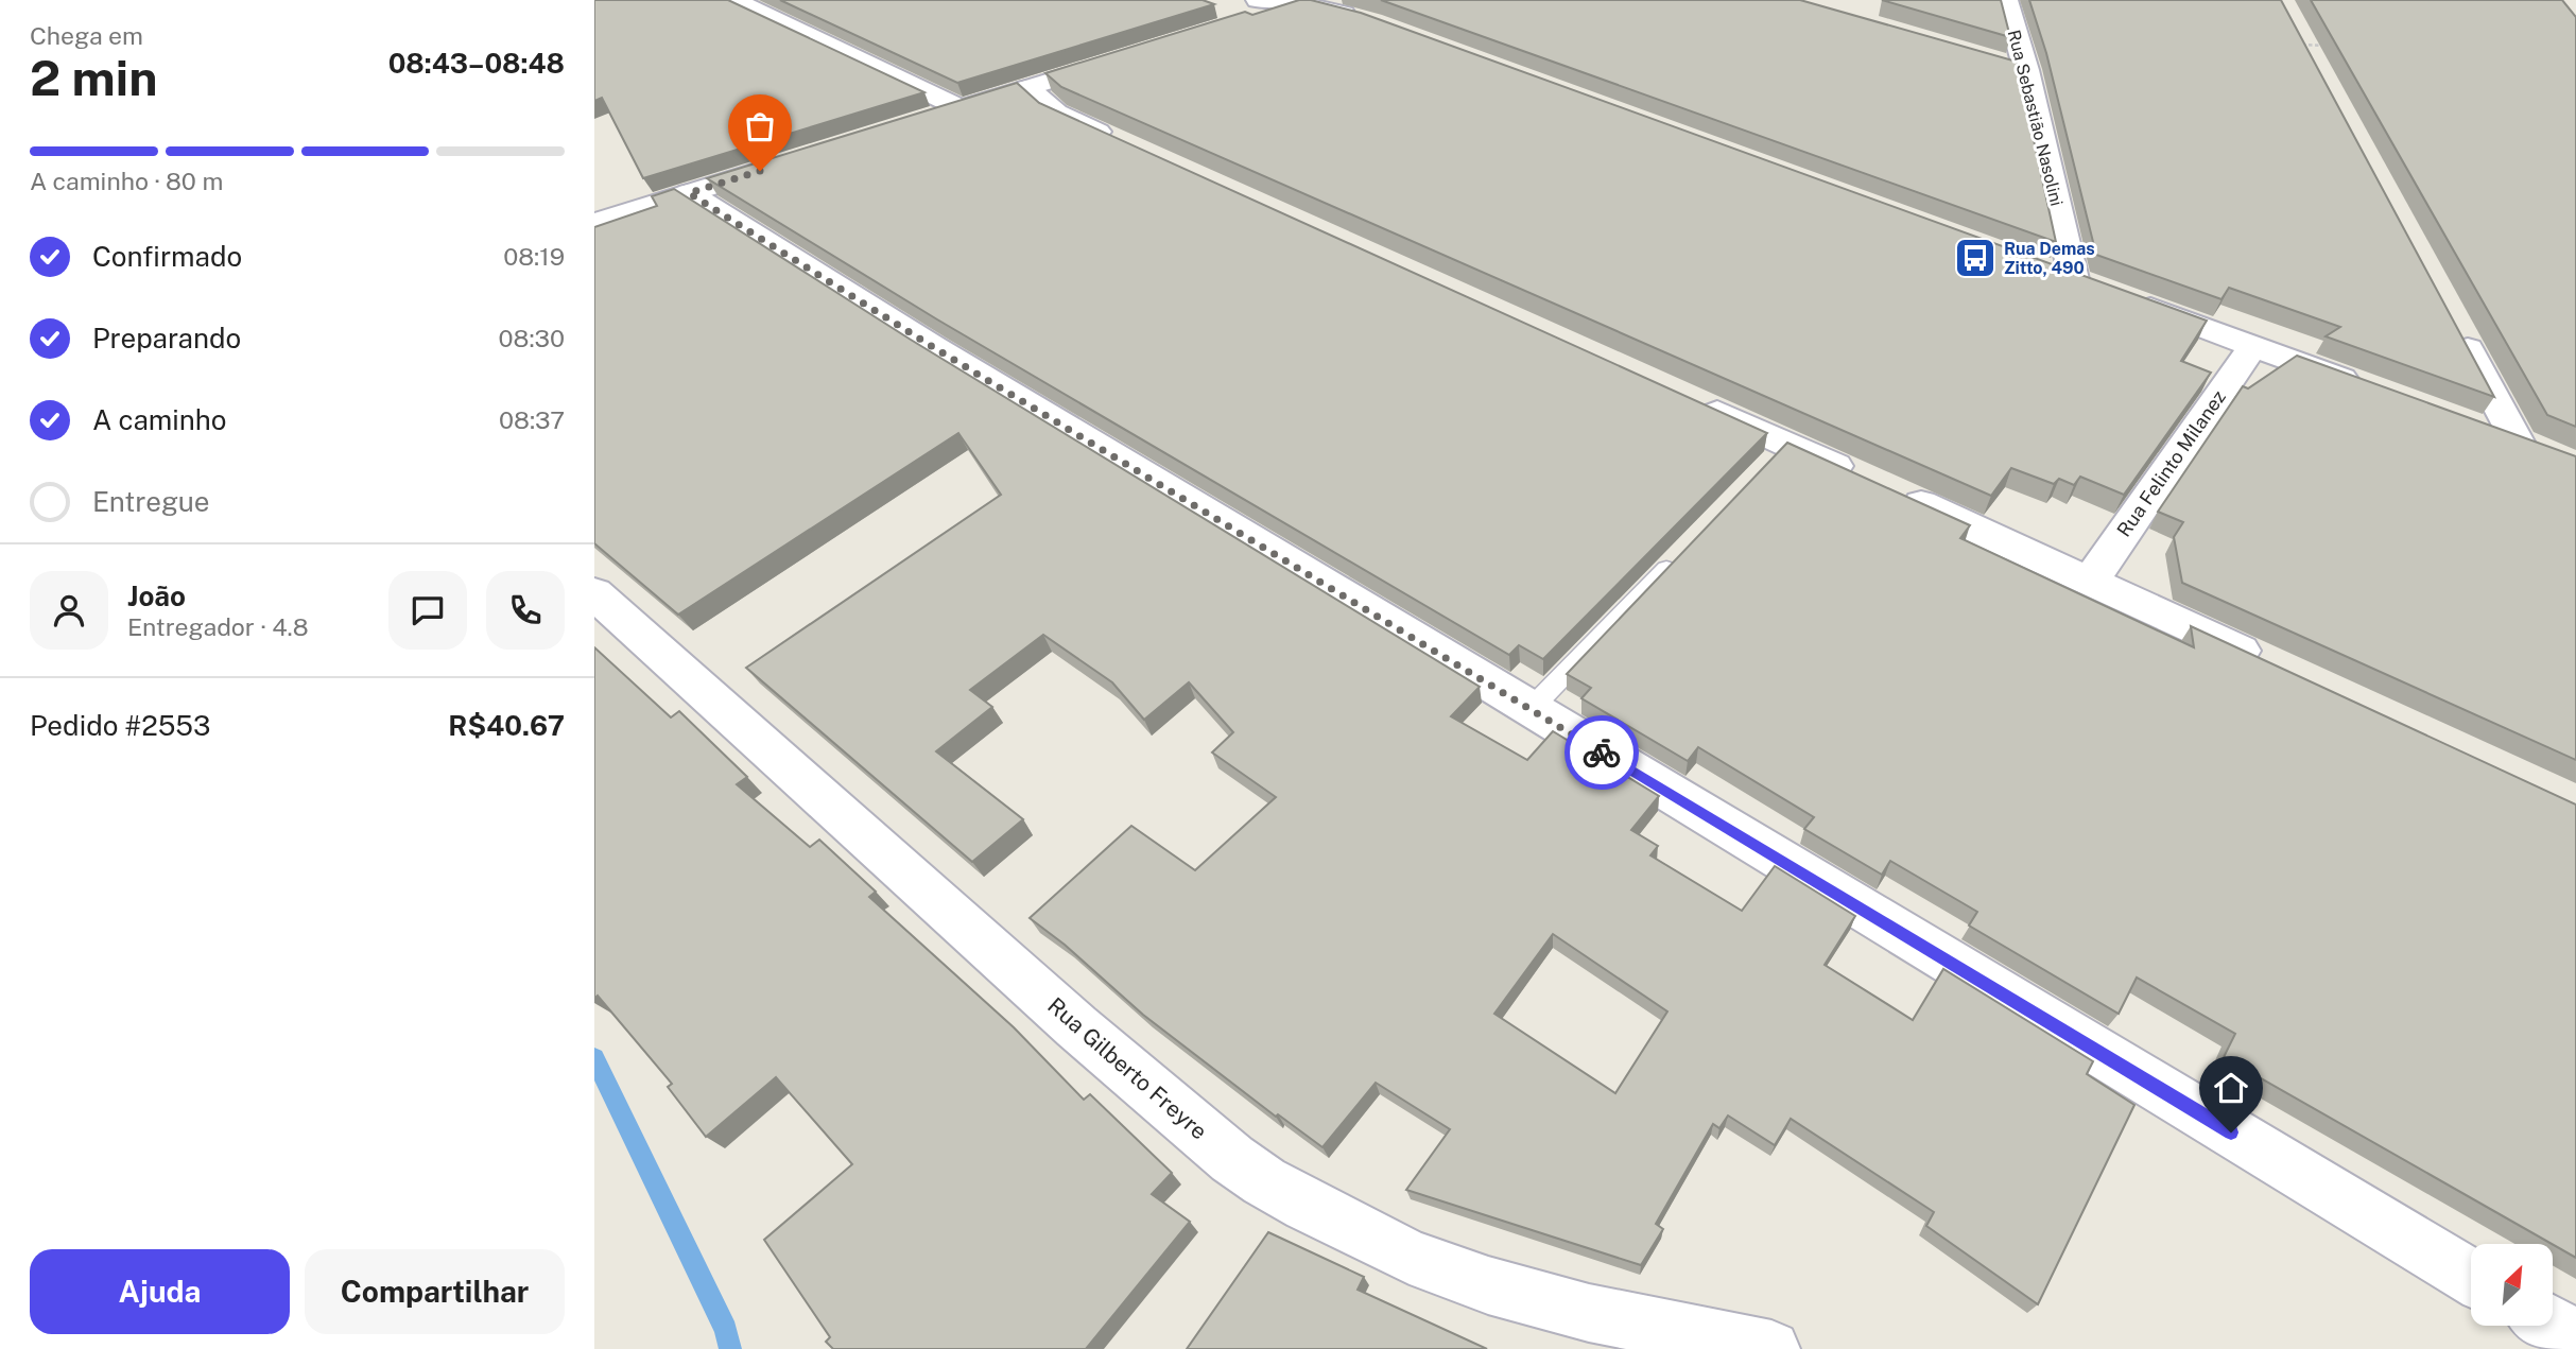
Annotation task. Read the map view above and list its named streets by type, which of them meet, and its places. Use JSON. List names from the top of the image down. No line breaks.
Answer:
{"streets":{"street":["Rua Sebastião Nasolini","Rua Felinto Milanez","Rua Gilberto Freyre"]},"places":{"bus stop":["Rua Demas Zitto, 490"]},"north":"top right","page":{"heading":["2 min","Chega em","08:43–08:48"],"panel":["João","Entregador · 4.8","Pedido #2553","R$40.67"],"bar":"A caminho · 80 m","list":[["Confirmado","08:19"],["Preparando","08:30"],["A caminho","08:37"],"Entregue"],"buttons":["Ajuda","Compartilhar"]}}
